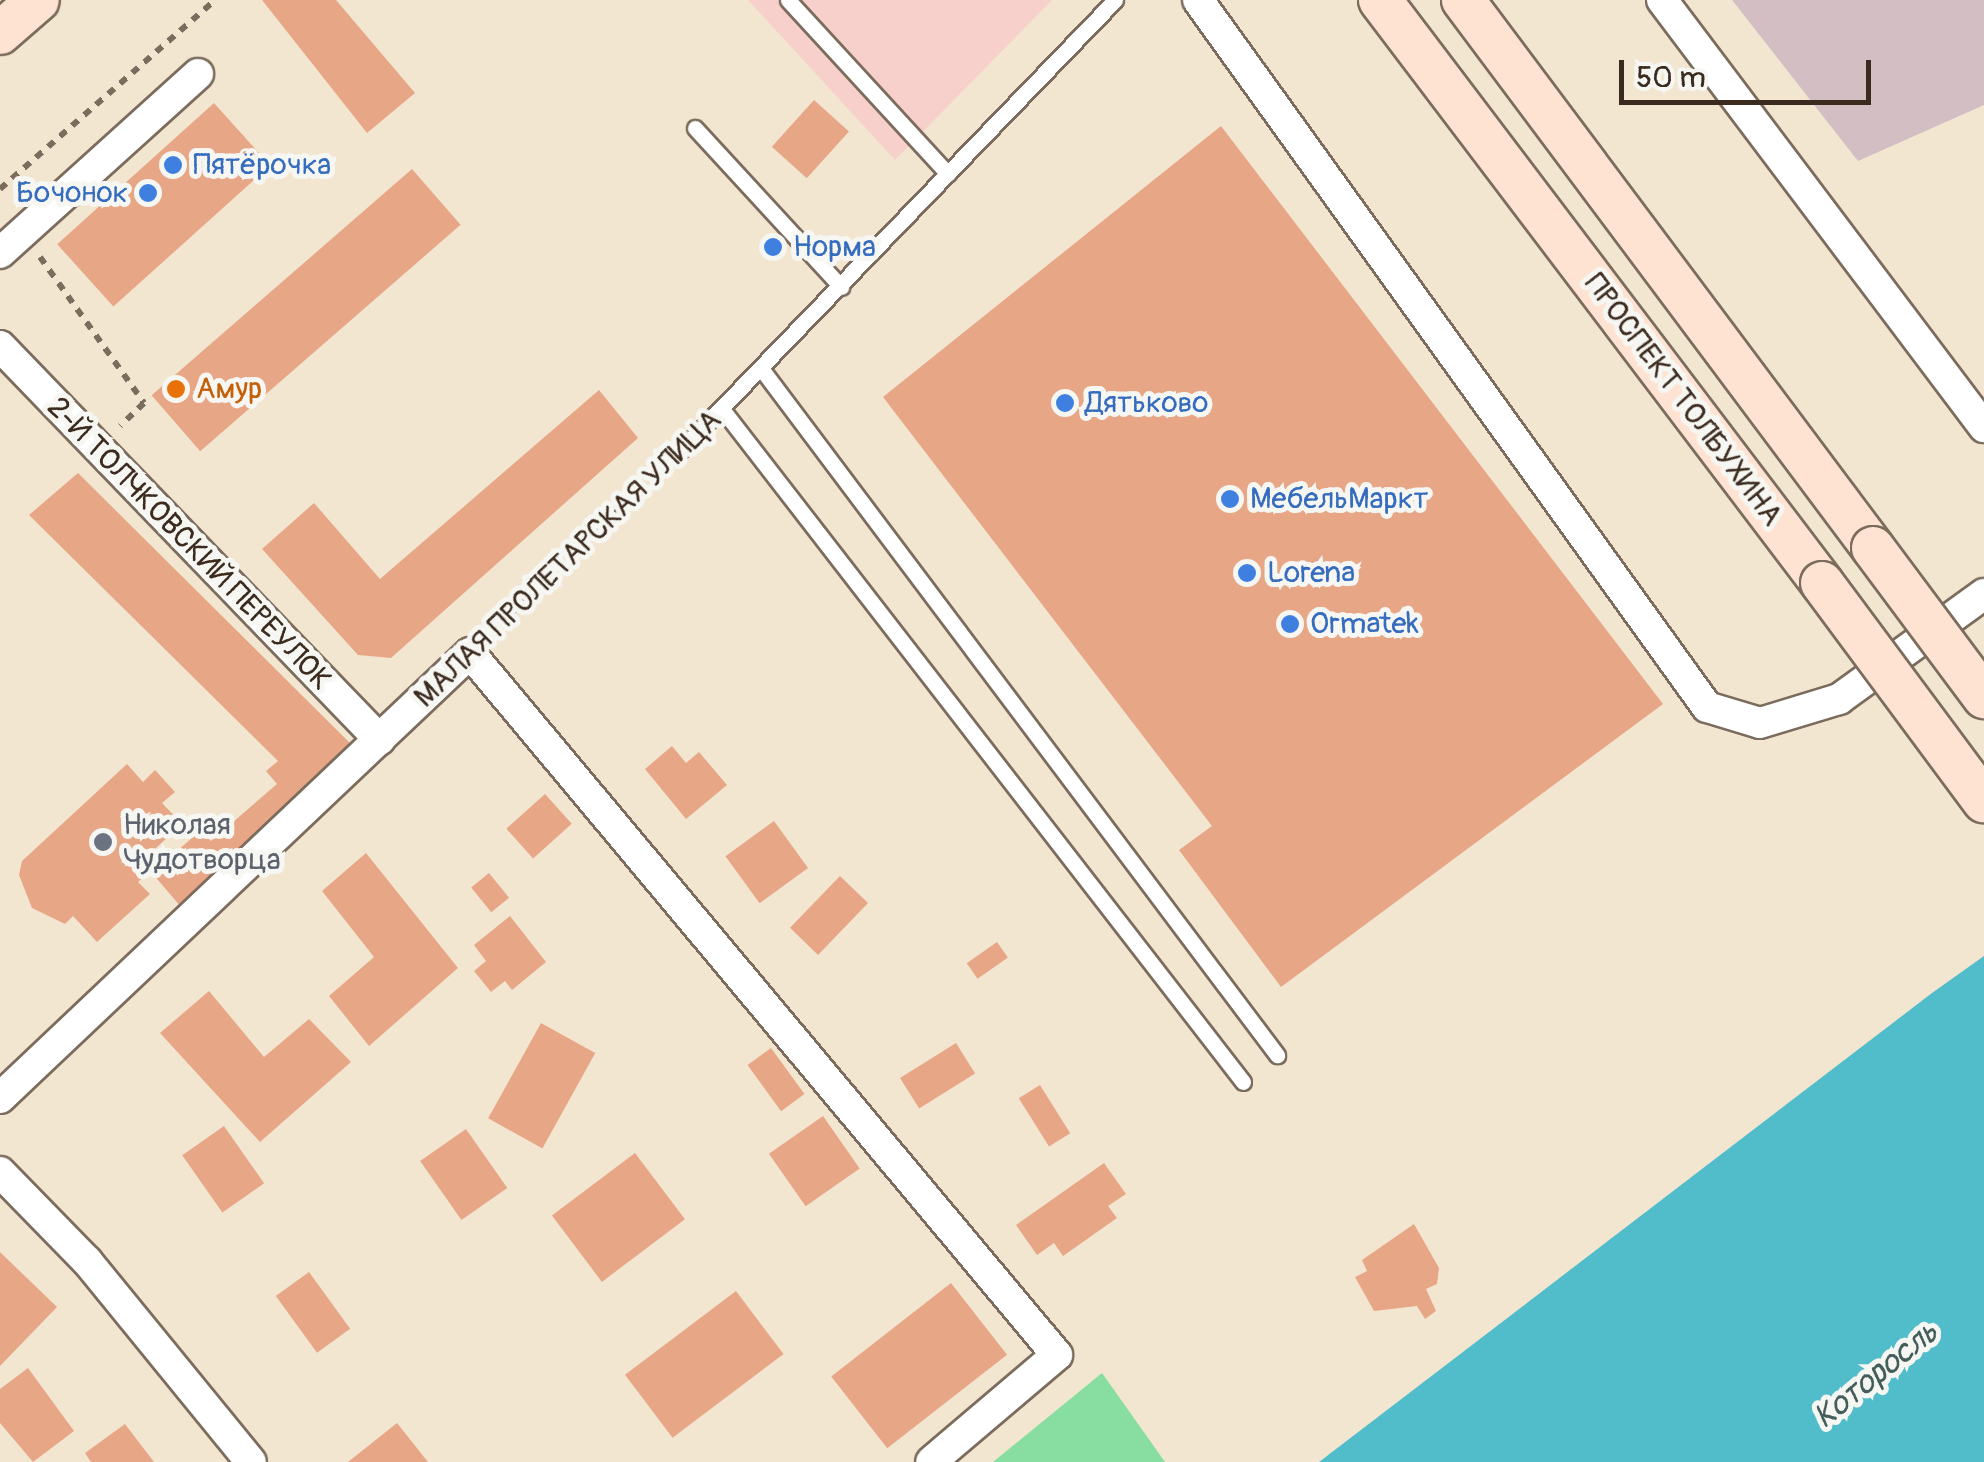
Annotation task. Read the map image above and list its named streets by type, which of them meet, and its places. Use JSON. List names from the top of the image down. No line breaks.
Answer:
{"streets":{"main road":["ПРОСПЕКТ ТОЛБУХИНА"],"street":["2-Й ТОЛЧКОВСКИЙ ПЕРЕУЛОК","МАЛАЯ ПРОЛЕТАРСКАЯ УЛИЦА"]},"crossings":[["2-Й ТОЛЧКОВСКИЙ ПЕРЕУЛОК","МАЛАЯ ПРОЛЕТАРСКАЯ УЛИЦА"]],"water":["Которосль"],"places":["Пятёрочка","Бочонок","Норма","Амур","Дятьково","МебельМаркт","Lorena","Ormatek","Николая Чудотворца"],"scale_bar":"50 m"}
